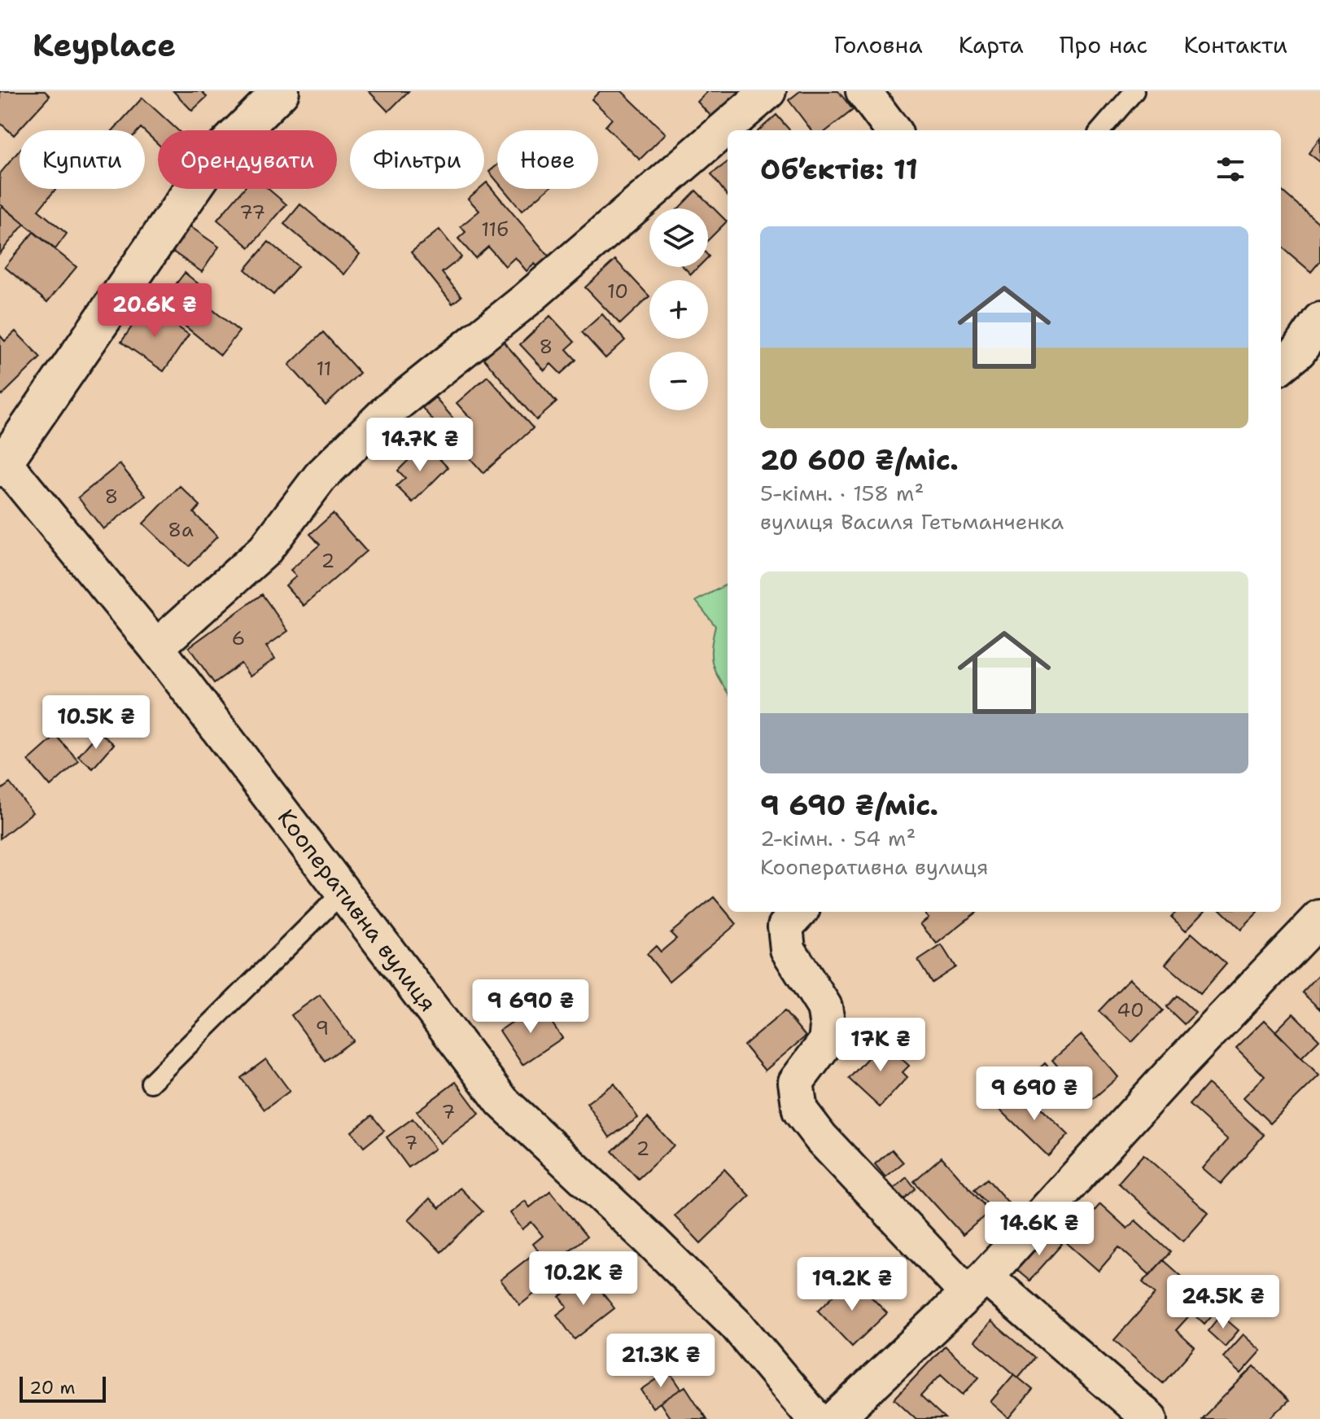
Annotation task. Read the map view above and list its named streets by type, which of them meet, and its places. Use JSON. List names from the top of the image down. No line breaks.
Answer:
{"streets":{"street":["Кооперативна вулиця"]},"house_numbers":["77","11б","10","8","11","8","8а","2","6","40","9","7","7","2"],"scale_bar":"20 m","page":{"header":"Keyplace","nav":["Головна","Карта","Про нас","Контакти"],"chip":["Купити","Орендувати","Фільтри","Нове"],"heading":"Об’єктів: 11","map_buttons":["+","−"],"list":[{"name":"20 600 ₴/міс.","note":"5-кімн. · 158 m² · вулиця Василя Гетьманченка"},{"name":"9 690 ₴/міс.","note":"2-кімн. · 54 m² · Кооперативна вулиця"}],"price":["20.6K ₴","14.7K ₴","10.5K ₴","9 690 ₴","17K ₴","9 690 ₴","14.6K ₴","10.2K ₴","19.2K ₴","24.5K ₴","21.3K ₴"],"scale":"20 m"}}
